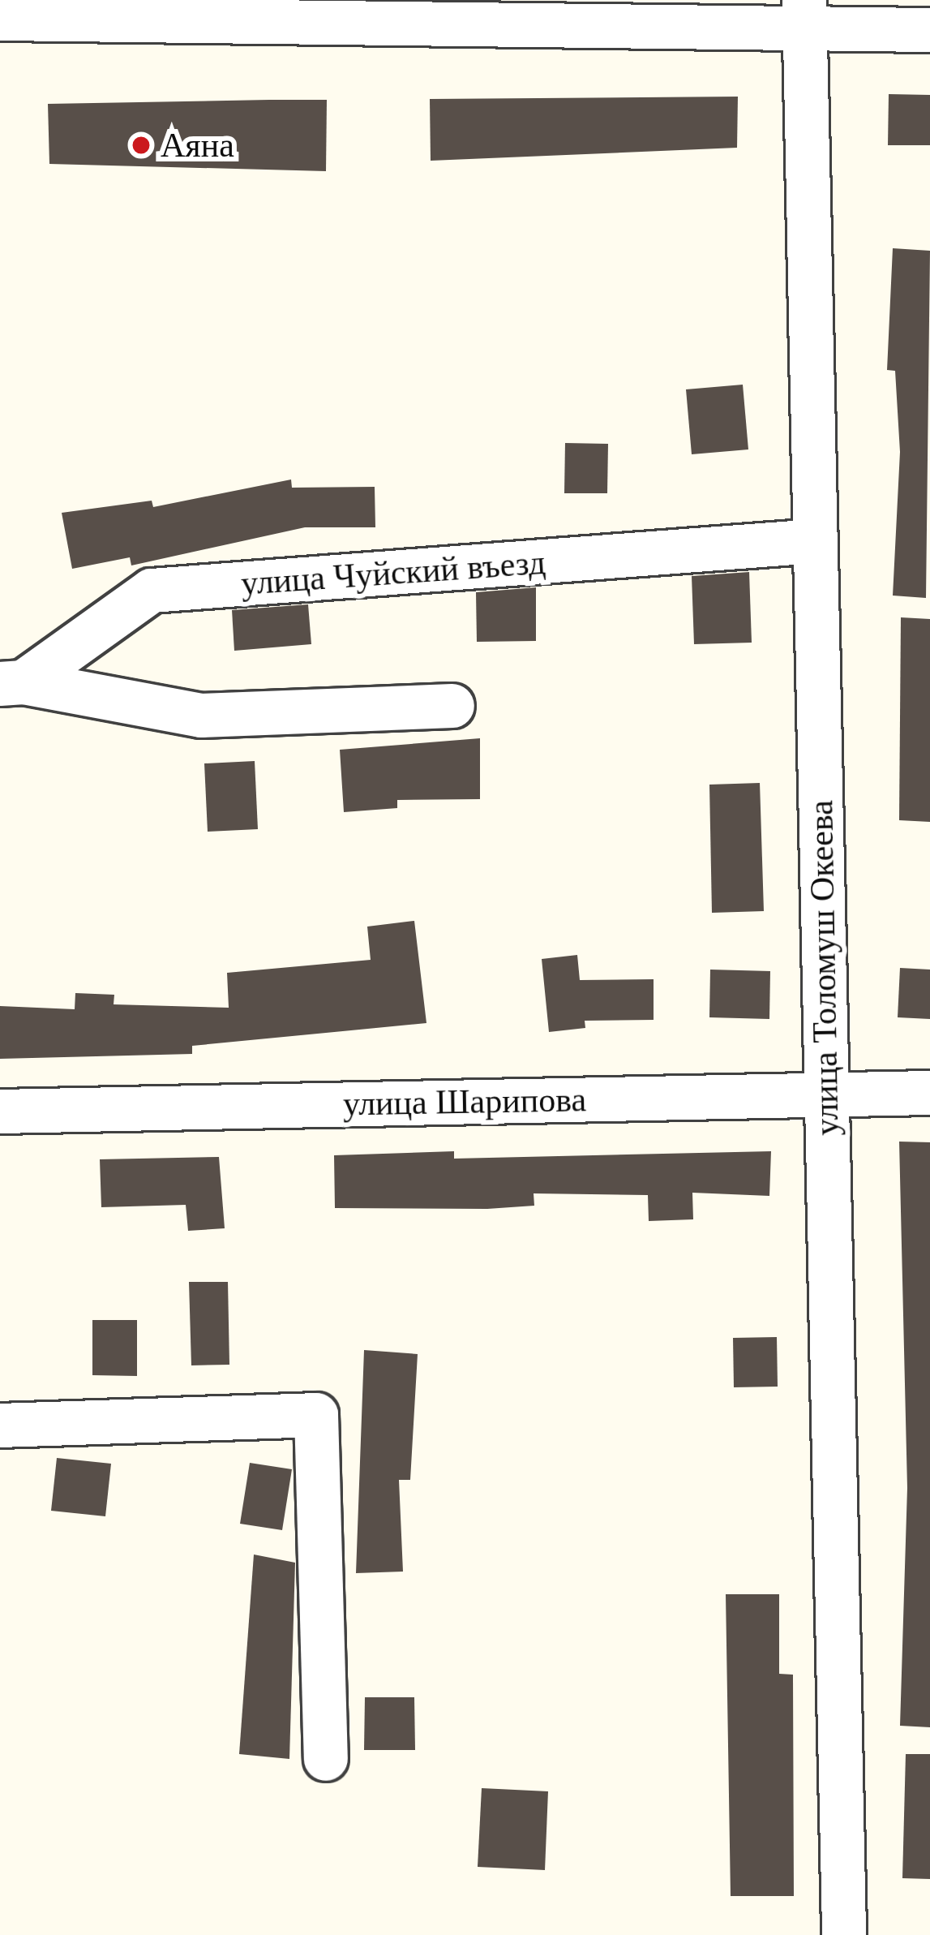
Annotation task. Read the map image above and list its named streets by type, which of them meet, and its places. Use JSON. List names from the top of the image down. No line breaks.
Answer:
{"streets":{"street":["улица Чуйский въезд","улица Толомуш Океева","улица Шарипова"]},"crossings":[["улица Чуйский въезд","улица Толомуш Океева"],["улица Толомуш Океева","улица Шарипова"]],"places":["Аяна"]}
